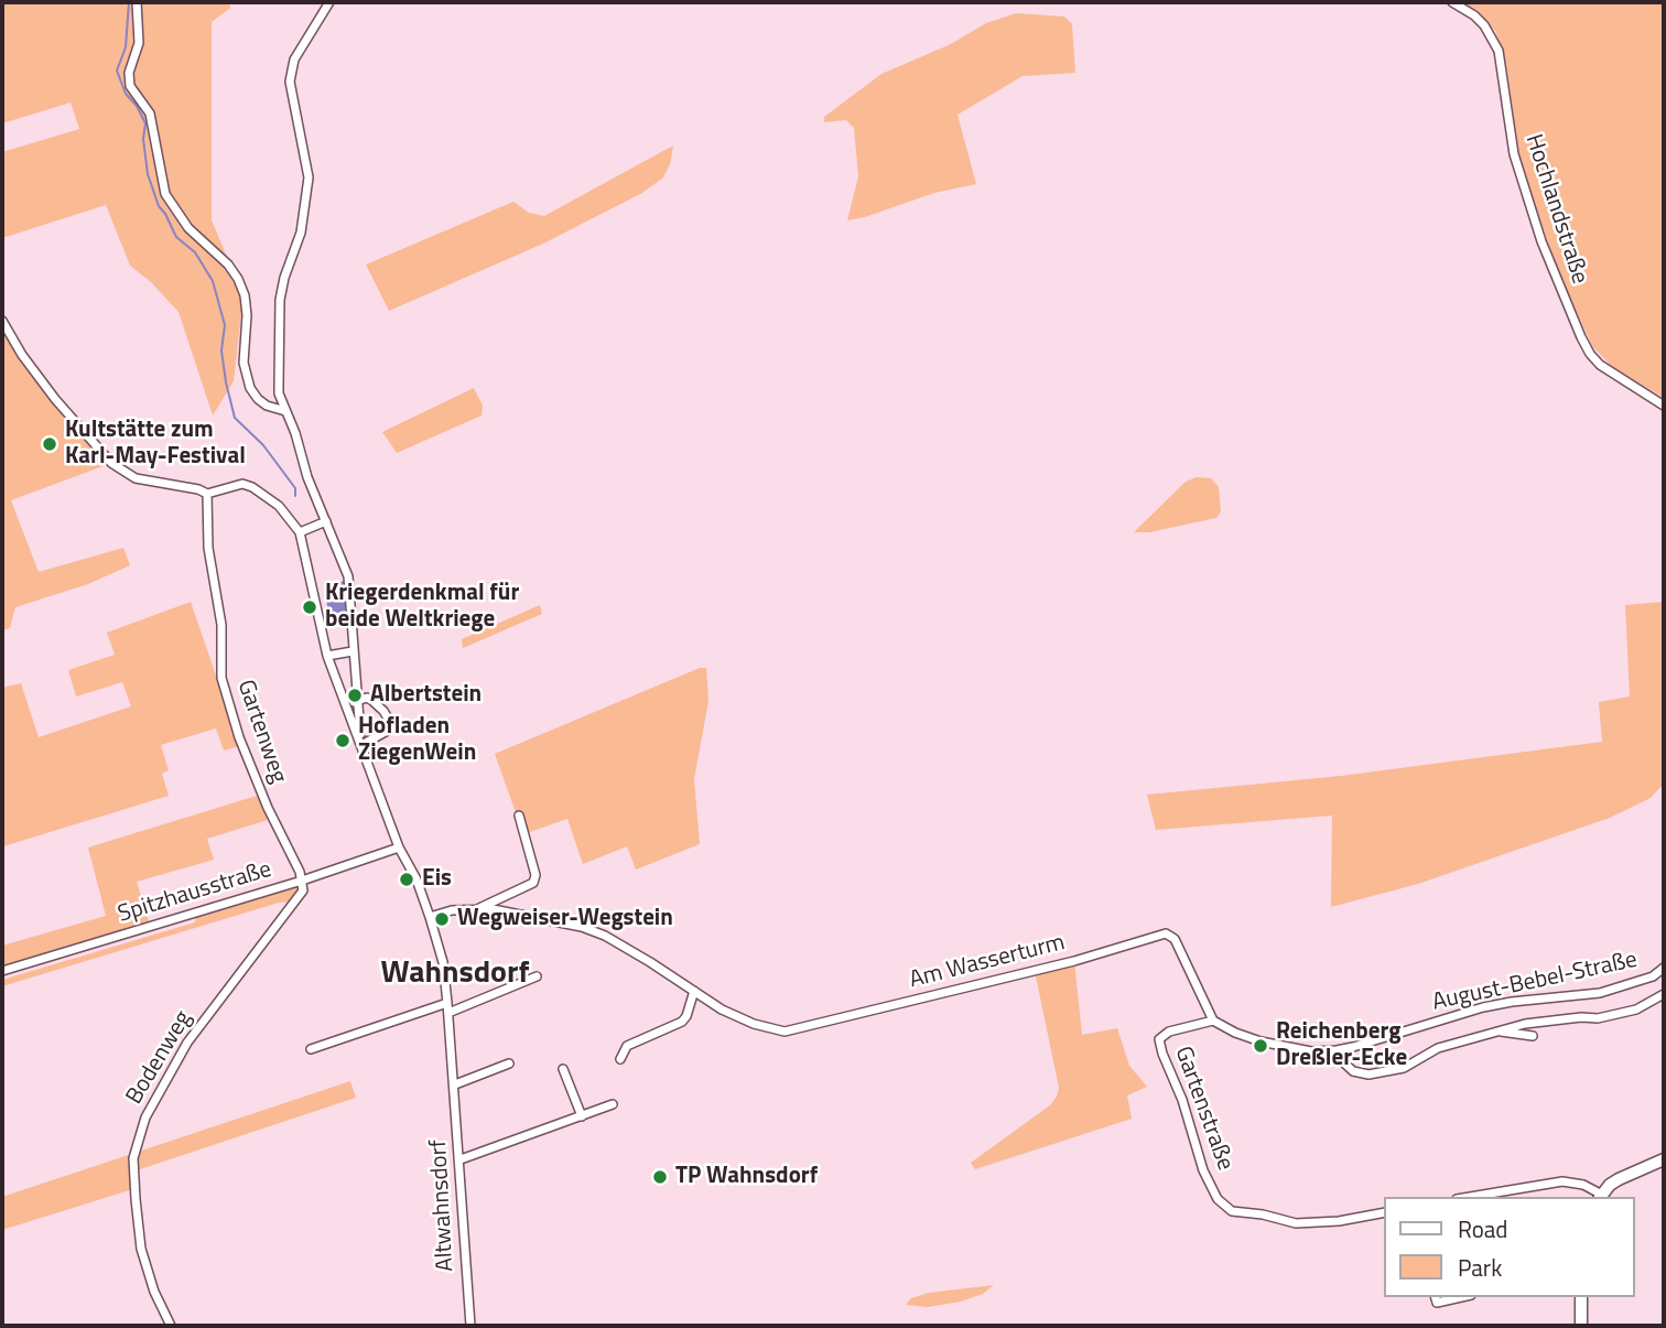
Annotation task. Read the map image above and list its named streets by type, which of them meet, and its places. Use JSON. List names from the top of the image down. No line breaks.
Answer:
{"streets":{"street":["Hochlandstraße","Gartenweg","Spitzhausstraße","Am Wasserturm","August-Bebel-Straße","Bodenweg","Gartenstraße","Altwahnsdorf"]},"crossings":[["Gartenweg","Spitzhausstraße"],["Gartenweg","Bodenweg"],["Spitzhausstraße","Bodenweg"],["Spitzhausstraße","Altwahnsdorf"],["Am Wasserturm","August-Bebel-Straße"],["Am Wasserturm","Gartenstraße"],["August-Bebel-Straße","Gartenstraße"]],"districts":["Wahnsdorf"],"places":["Kultstätte zum Karl-May-Festival","Kriegerdenkmal für beide Weltkriege","Albertstein","Hofladen ZiegenWein","Eis","Wegweiser-Wegstein","Reichenberg Dreßler-Ecke","TP Wahnsdorf"],"legend":["Road","Park"]}
